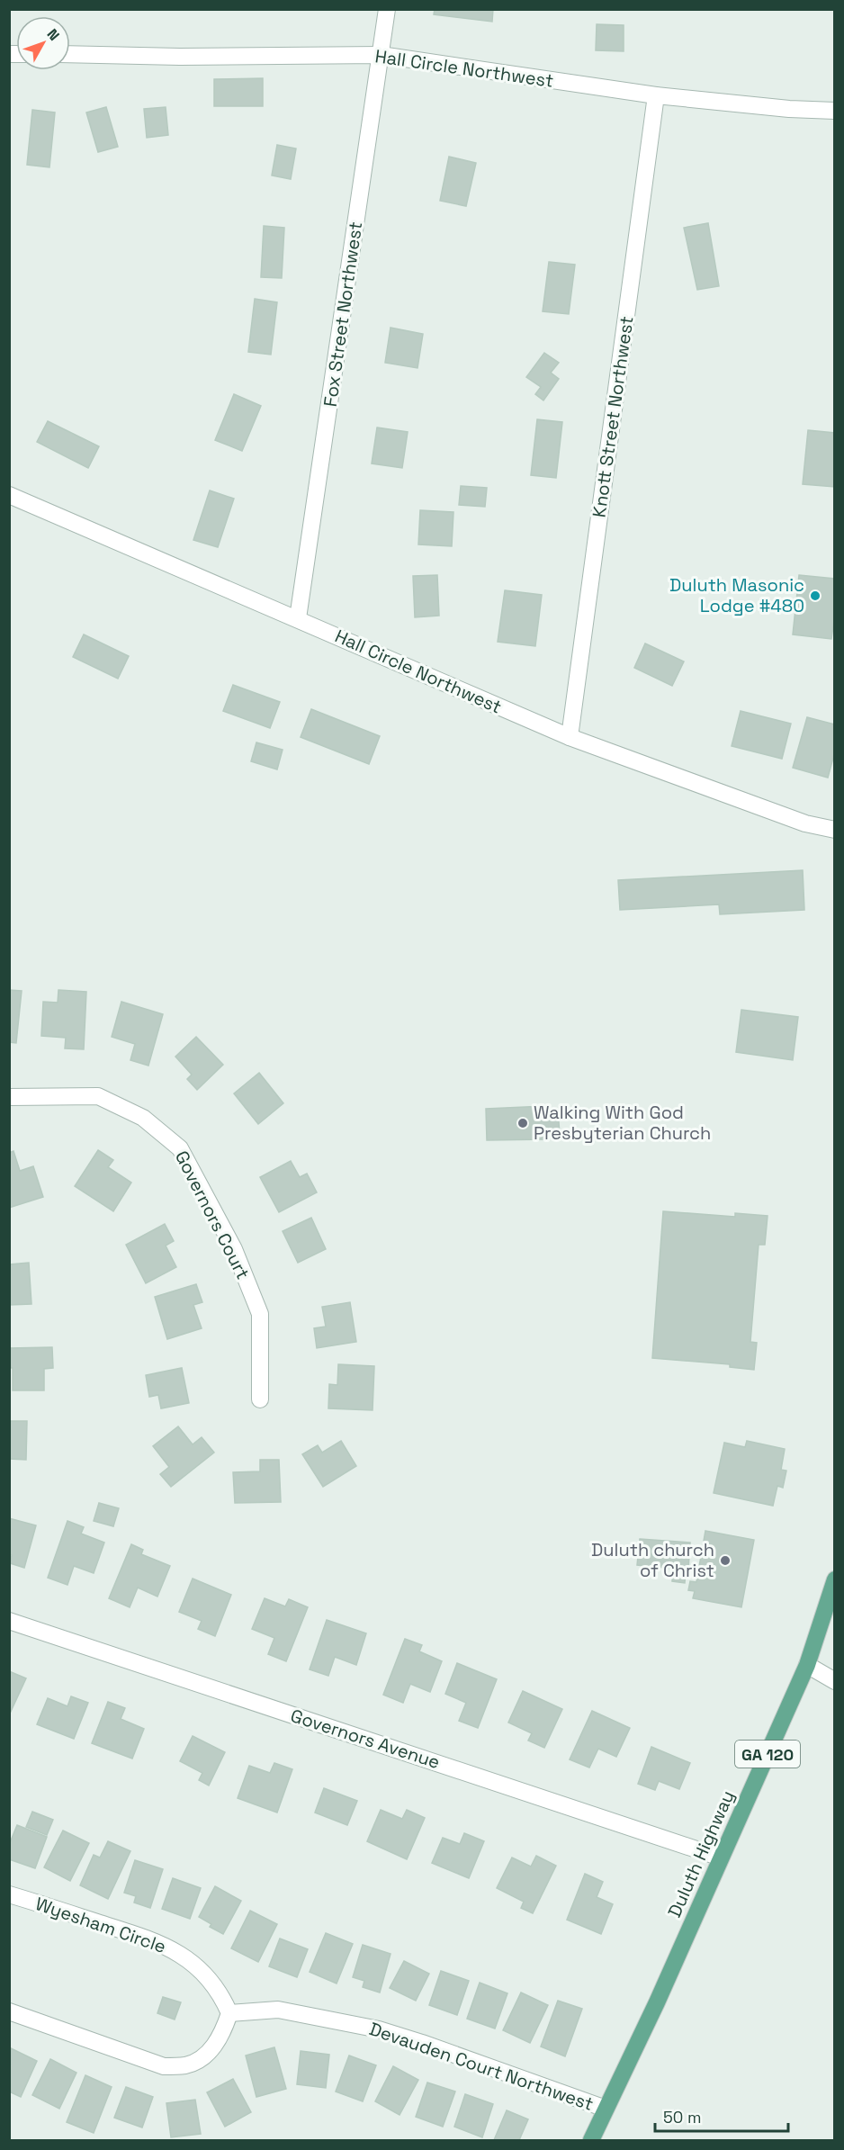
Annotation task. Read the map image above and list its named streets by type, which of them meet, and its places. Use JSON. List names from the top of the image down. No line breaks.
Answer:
{"streets":{"main road":["GA 120","Duluth Highway"],"street":["Hall Circle Northwest","Fox Street Northwest","Knott Street Northwest","Governors Court","Governors Avenue","Wyesham Circle","Devauden Court Northwest"]},"crossings":[["Hall Circle Northwest","Fox Street Northwest"],["Hall Circle Northwest","Knott Street Northwest"],["Governors Avenue","Duluth Highway"],["Duluth Highway","Devauden Court Northwest"],["Wyesham Circle","Devauden Court Northwest"]],"places":["Duluth Masonic Lodge #480","Walking With God Presbyterian Church","Duluth church of Christ"],"scale_bar":"50 m","north":"top right"}
